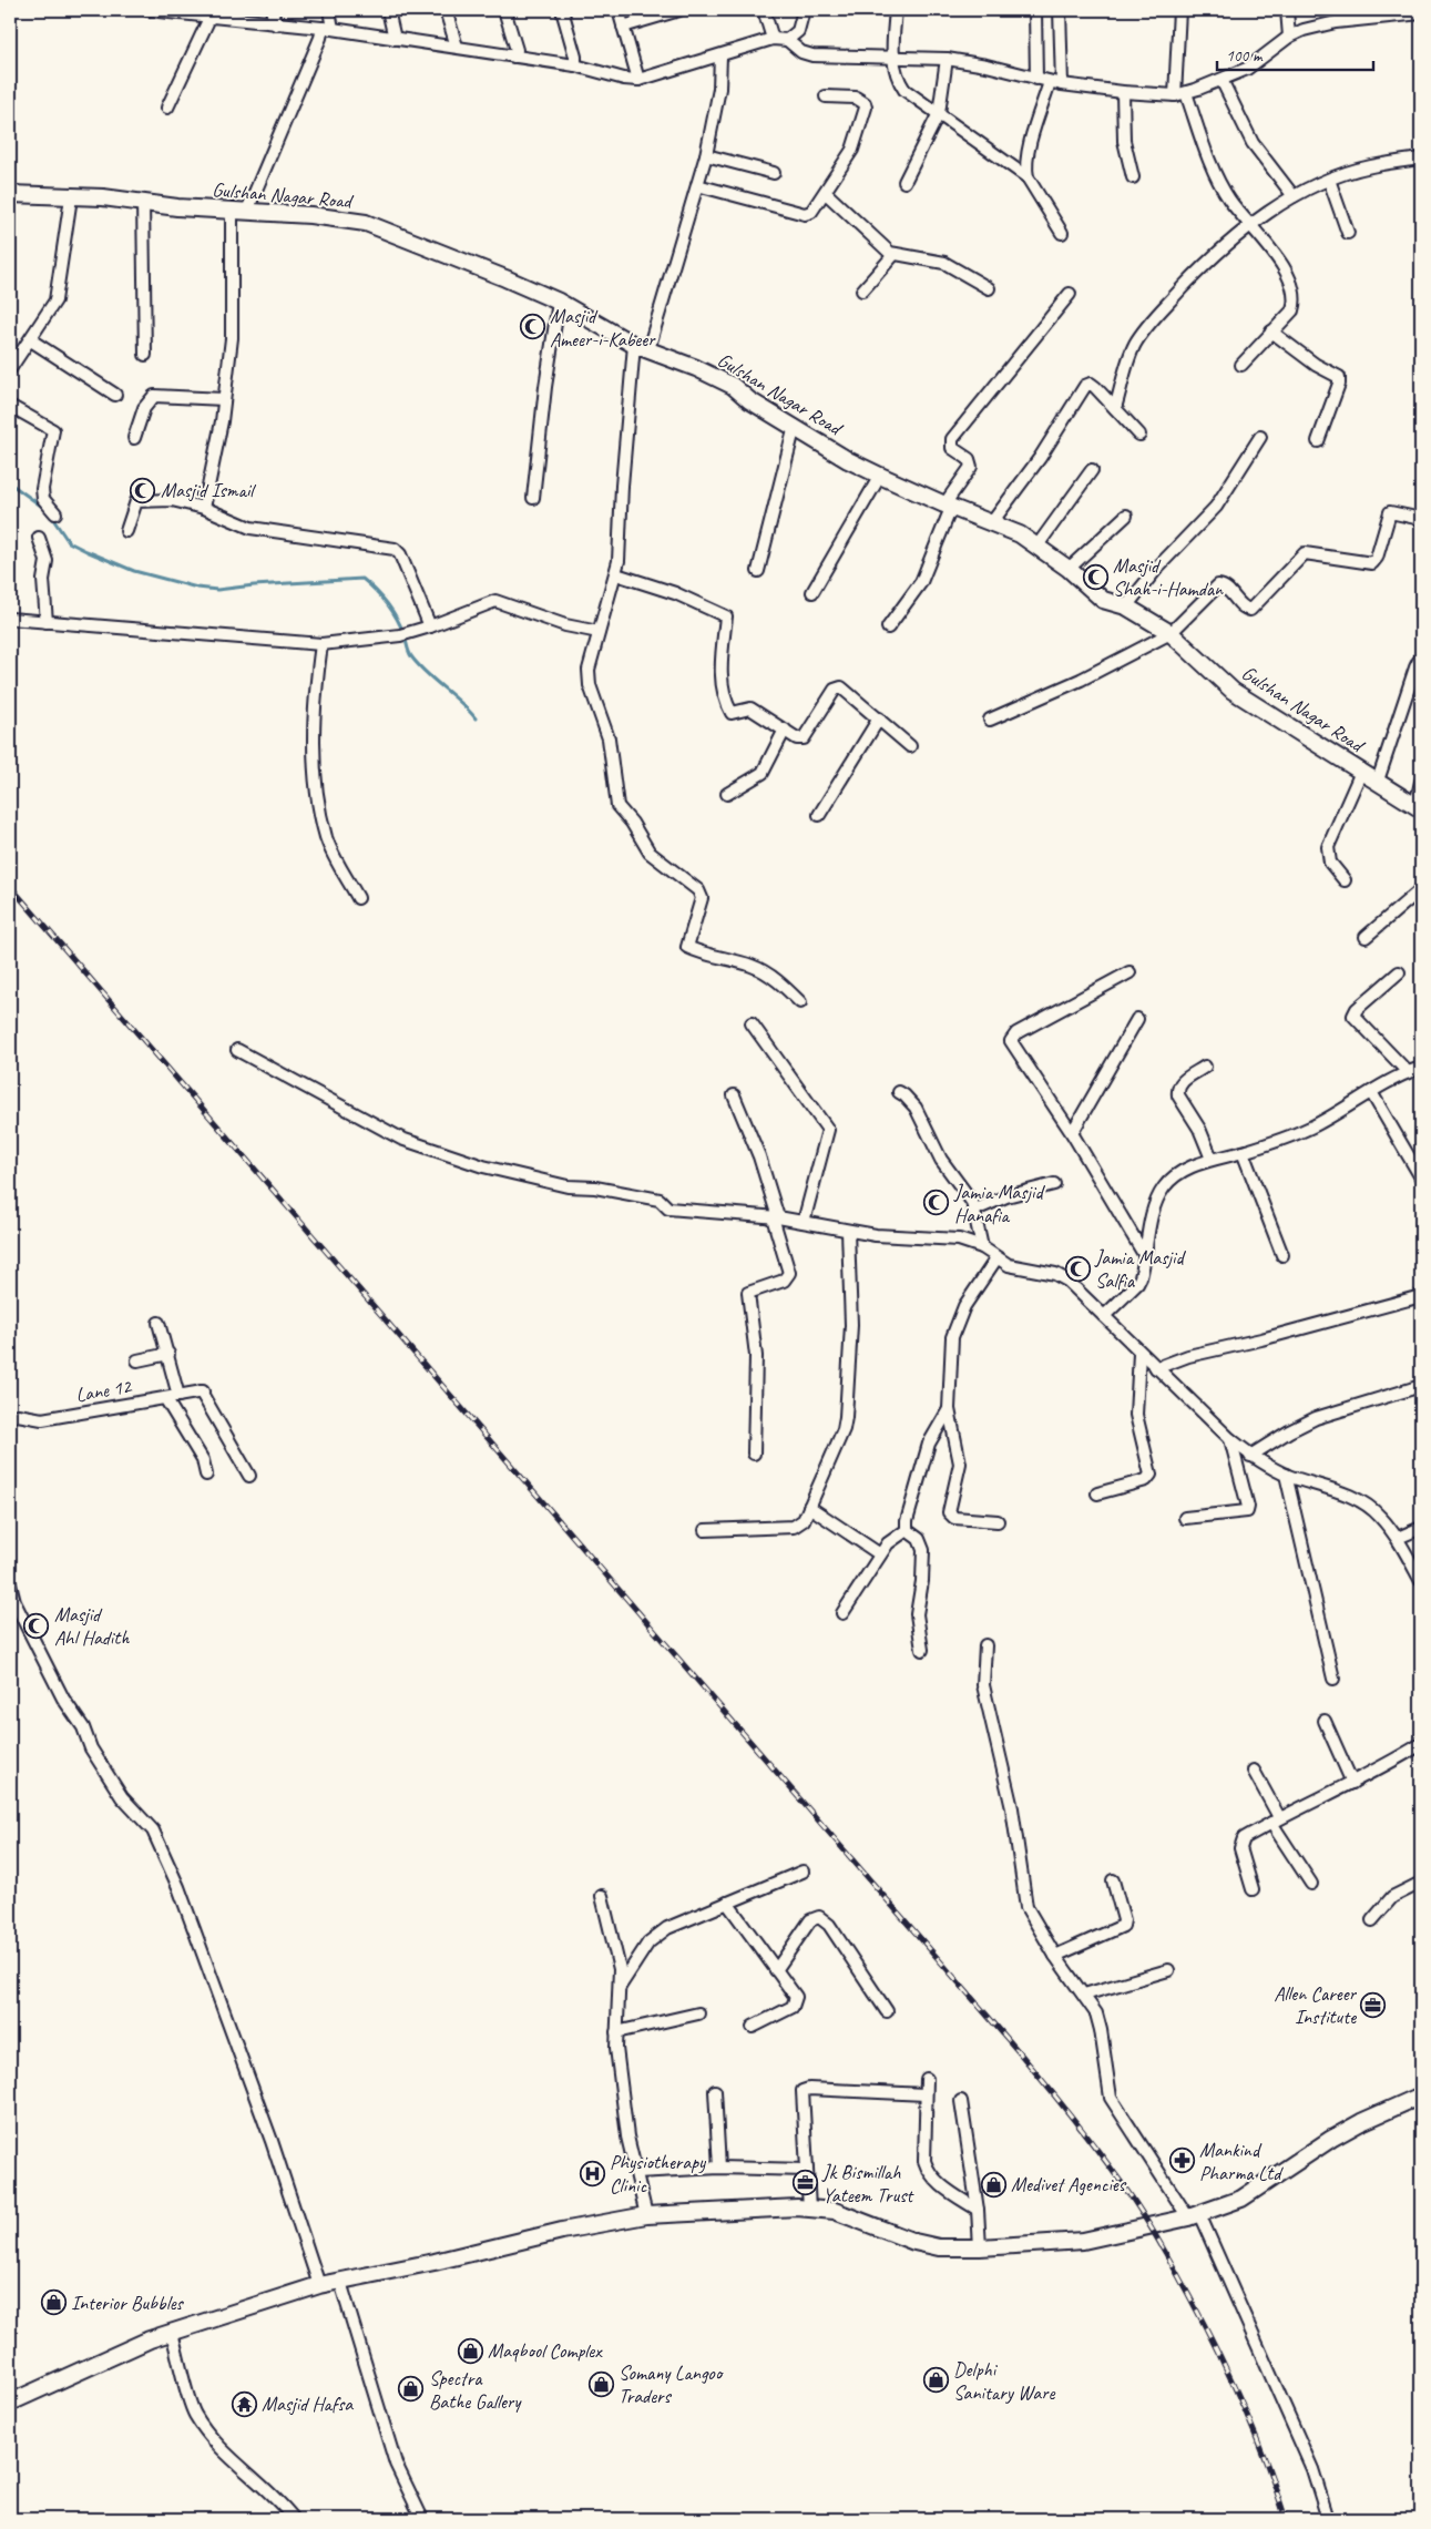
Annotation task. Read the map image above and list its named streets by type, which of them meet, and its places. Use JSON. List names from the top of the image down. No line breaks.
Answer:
{"streets":{"street":["Gulshan Nagar Road","Lane 12"]},"places":{"mosque":["Masjid Ameer-i-Kabeer","Masjid Ismail","Masjid Shah-i-Hamdan","Jamia Masjid Hanafia","Jamia Masjid Salfia","Masjid Ahl Hadith"],"office":["Allen Career Institute","Jk Bismillah Yateem Trust"],"pharmacy":["Mankind Pharma Ltd"],"hospital":["Physiotherapy Clinic"],"shop":["Medivet Agencies","Interior Bubbles","Maqbool Complex","Delphi Sanitary Ware","Somany Langoo Traders","Spectra Bathe Gallery"],"temple":["Masjid Hafsa"]},"scale_bar":"100 m"}
